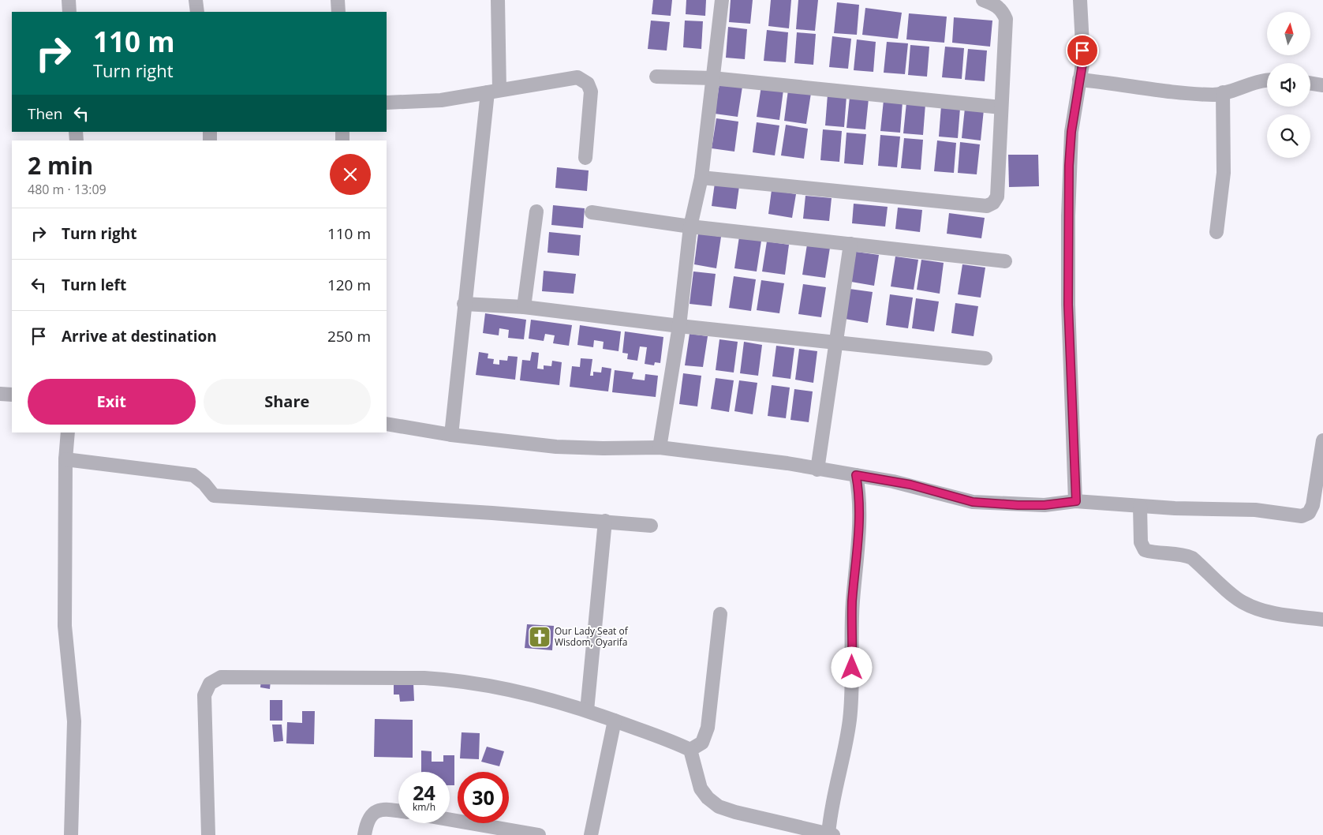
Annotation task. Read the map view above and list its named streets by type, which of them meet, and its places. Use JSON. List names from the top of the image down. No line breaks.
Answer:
{"places":{"church":["Our Lady Seat of Wisdom, Oyarifa"]},"north":"top","page":{"turn":["110 m","Turn right"],"then":"Then","heading":["2 min","480 m · 13:09"],"list":[{"name":"Turn right","value":"110 m"},{"name":"Turn left","value":"120 m"},{"name":"Arrive at destination","value":"250 m"}],"buttons":["Exit","Share"],"speed":"24 km/h","limit":"30"}}
